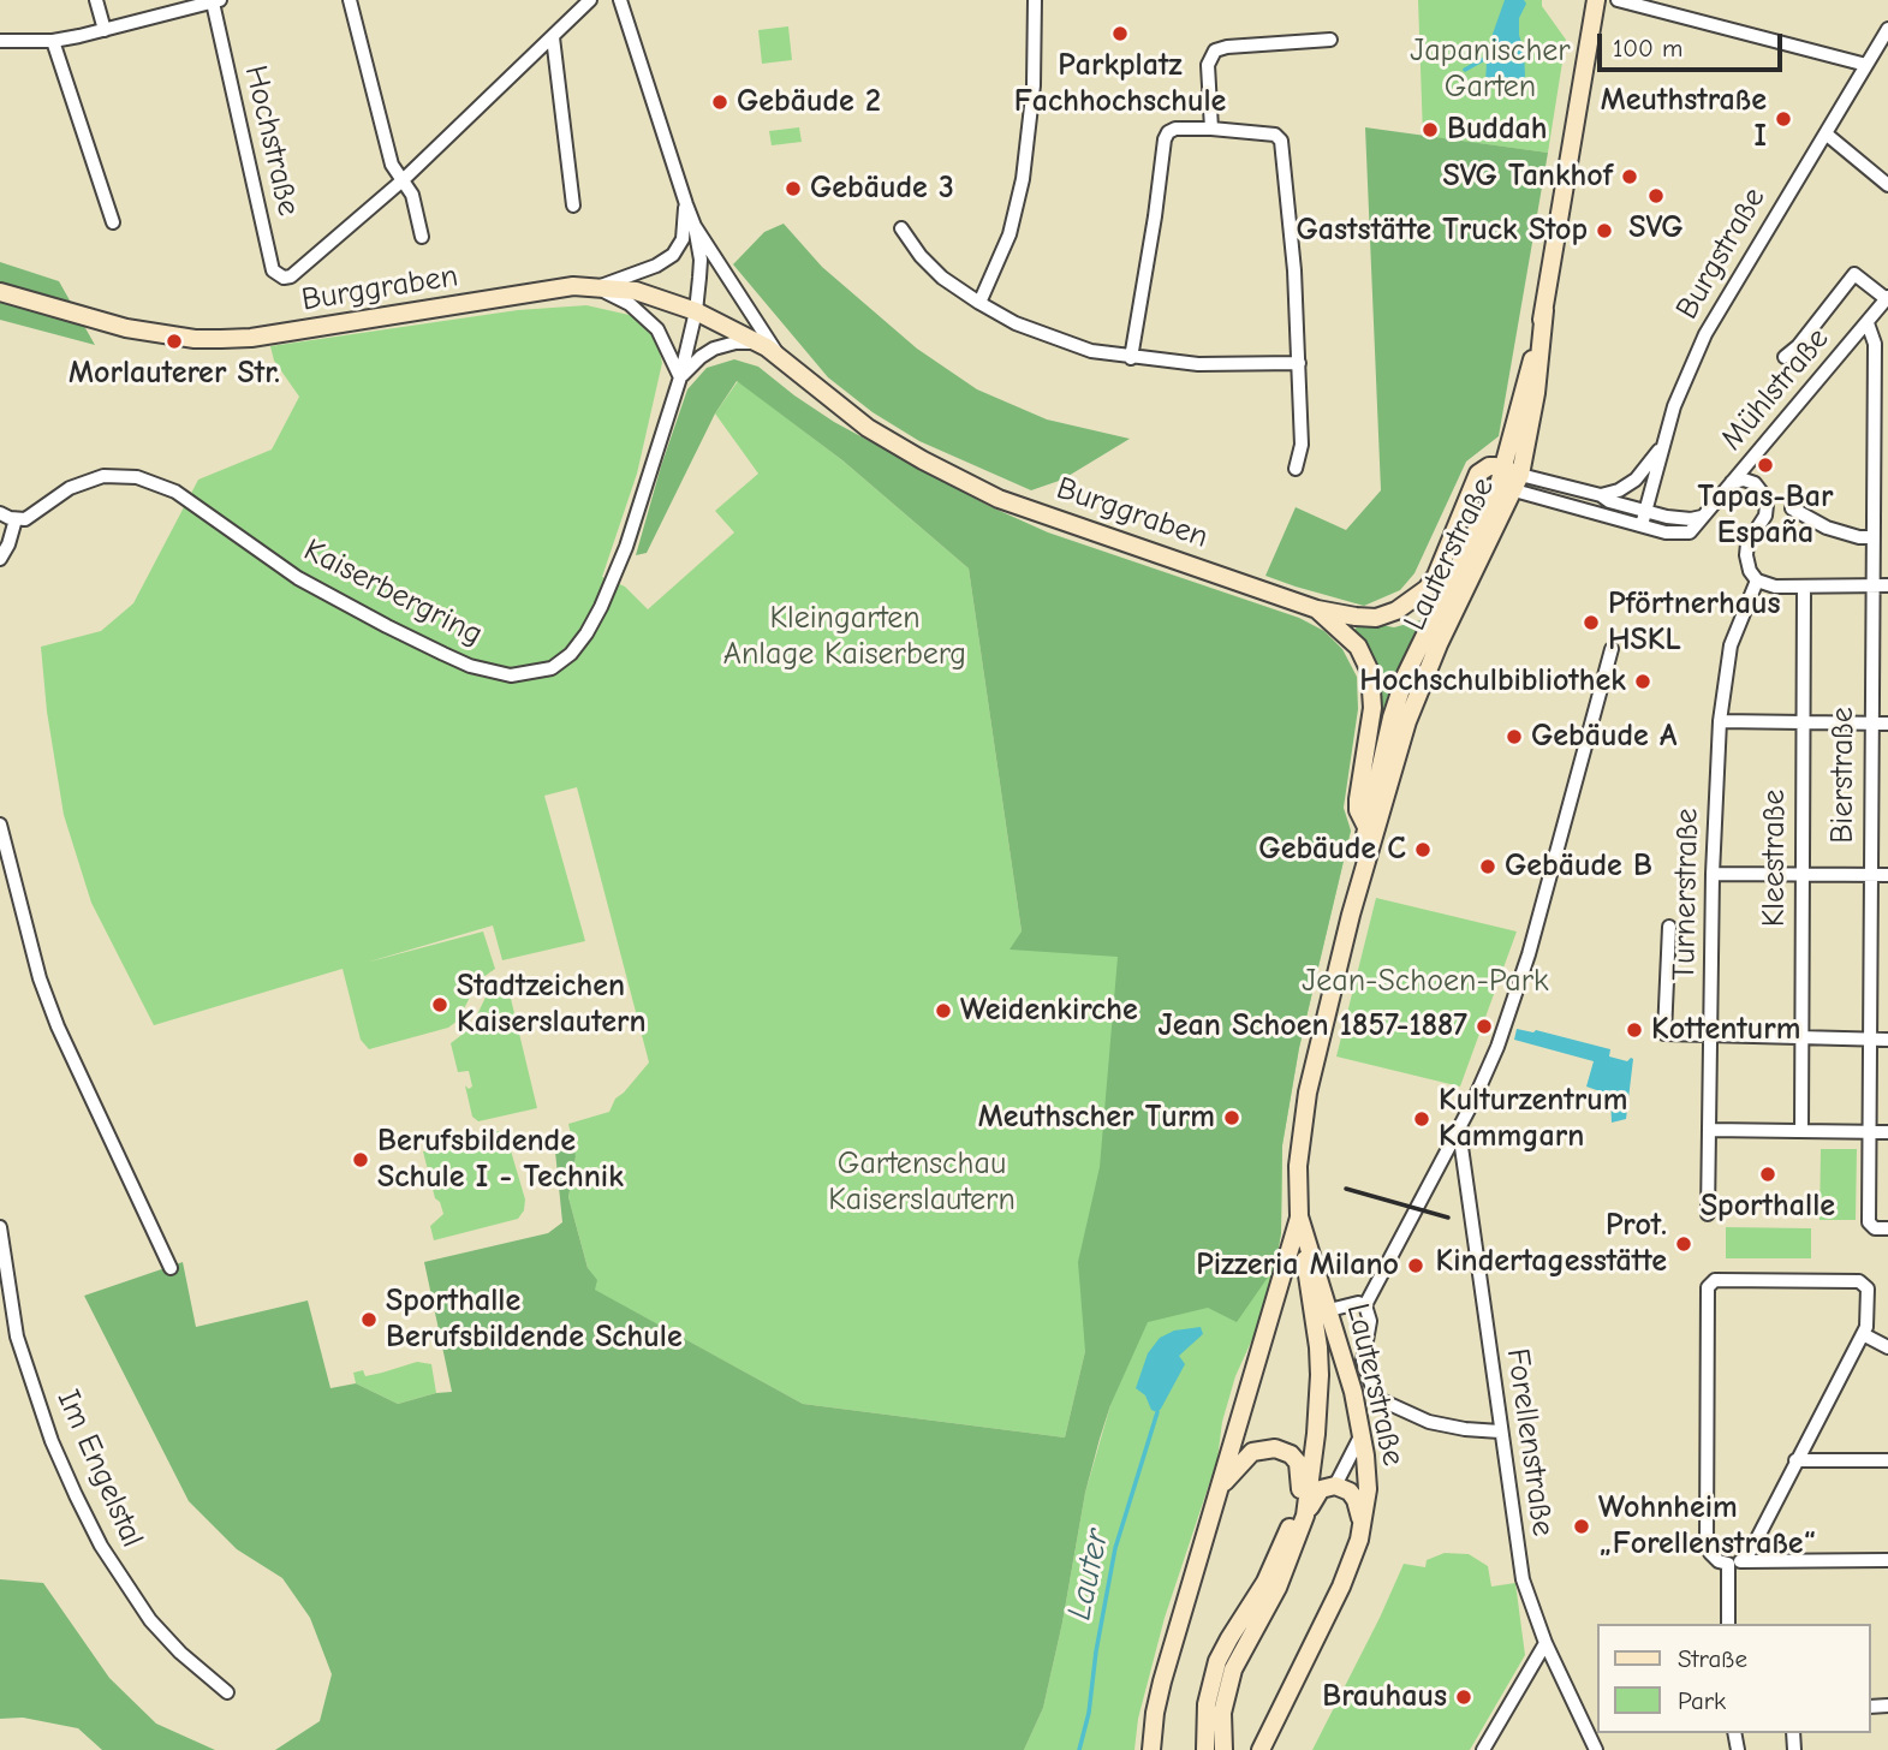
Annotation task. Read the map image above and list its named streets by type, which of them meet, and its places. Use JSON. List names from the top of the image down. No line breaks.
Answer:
{"streets":{"main road":["Burggraben","Lauterstraße"],"street":["Hochstraße","Burgstraße","Mühlstraße","Kaiserbergring","Bierstraße","Kleestraße","Turnerstraße","Forellenstraße","Im Engelstal"]},"crossings":[["Burgstraße","Mühlstraße"],["Burggraben","Mühlstraße"],["Burggraben","Lauterstraße"],["Burggraben","Kaiserbergring"],["Mühlstraße","Lauterstraße"],["Mühlstraße","Bierstraße"]],"water":["Lauter"],"parks":["Japanischer Garten","Kleingarten Anlage Kaiserberg","Jean-Schoen-Park","Gartenschau Kaiserslautern"],"places":["Parkplatz Fachhochschule","Gebäude 2","Meuthstraße I","Buddah","SVG Tankhof","Gebäude 3","SVG","Gaststätte Truck Stop","Morlauterer Str.","Tapas-Bar España","Pförtnerhaus HSKL","Hochschulbibliothek","Gebäude A","Gebäude C","Gebäude B","Stadtzeichen Kaiserslautern","Weidenkirche","Jean Schoen 1857-1887","Kottenturm","Meuthscher Turm","Kulturzentrum Kammgarn","Berufsbildende Schule I - Technik","Sporthalle","Prot. Kindertagesstätte","Pizzeria Milano","Sporthalle Berufsbildende Schule","Wohnheim „Forellenstraße“","Brauhaus"],"legend":["Straße","Park"],"scale_bar":"100 m"}
